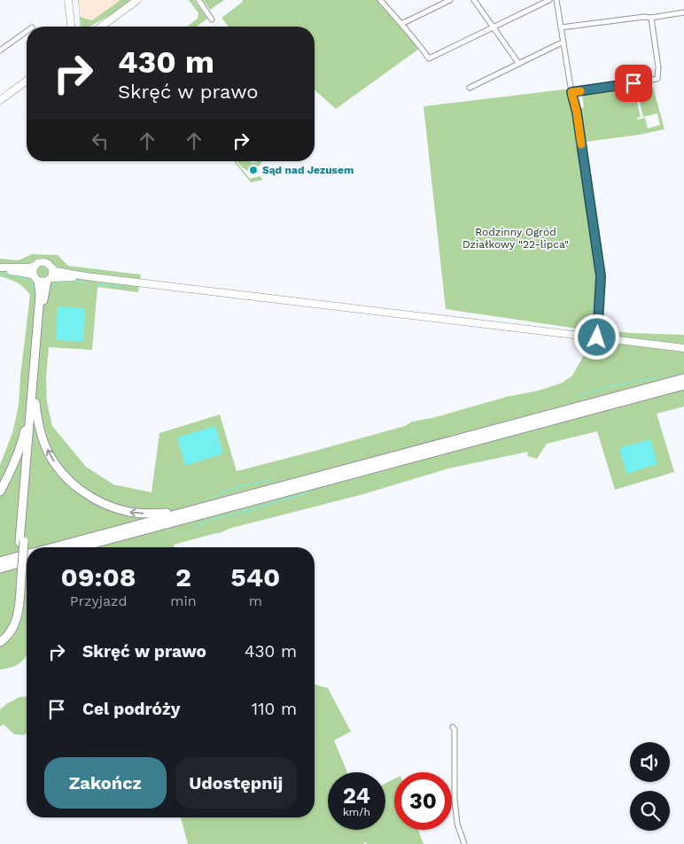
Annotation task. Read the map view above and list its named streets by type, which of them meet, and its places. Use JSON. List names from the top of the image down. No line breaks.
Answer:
{"parks":["Rodzinny Ogród Działkowy \"22-lipca\""],"places":["Sąd nad Jezusem"],"page":{"turn":["430 m","Skręć w prawo"],"eta":["09:08","Przyjazd","2","min","540","m"],"list":[{"name":"Skręć w prawo","value":"430 m"},{"name":"Cel podróży","value":"110 m"}],"buttons":["Zakończ","Udostępnij"],"speed":"24 km/h","limit":"30"}}
